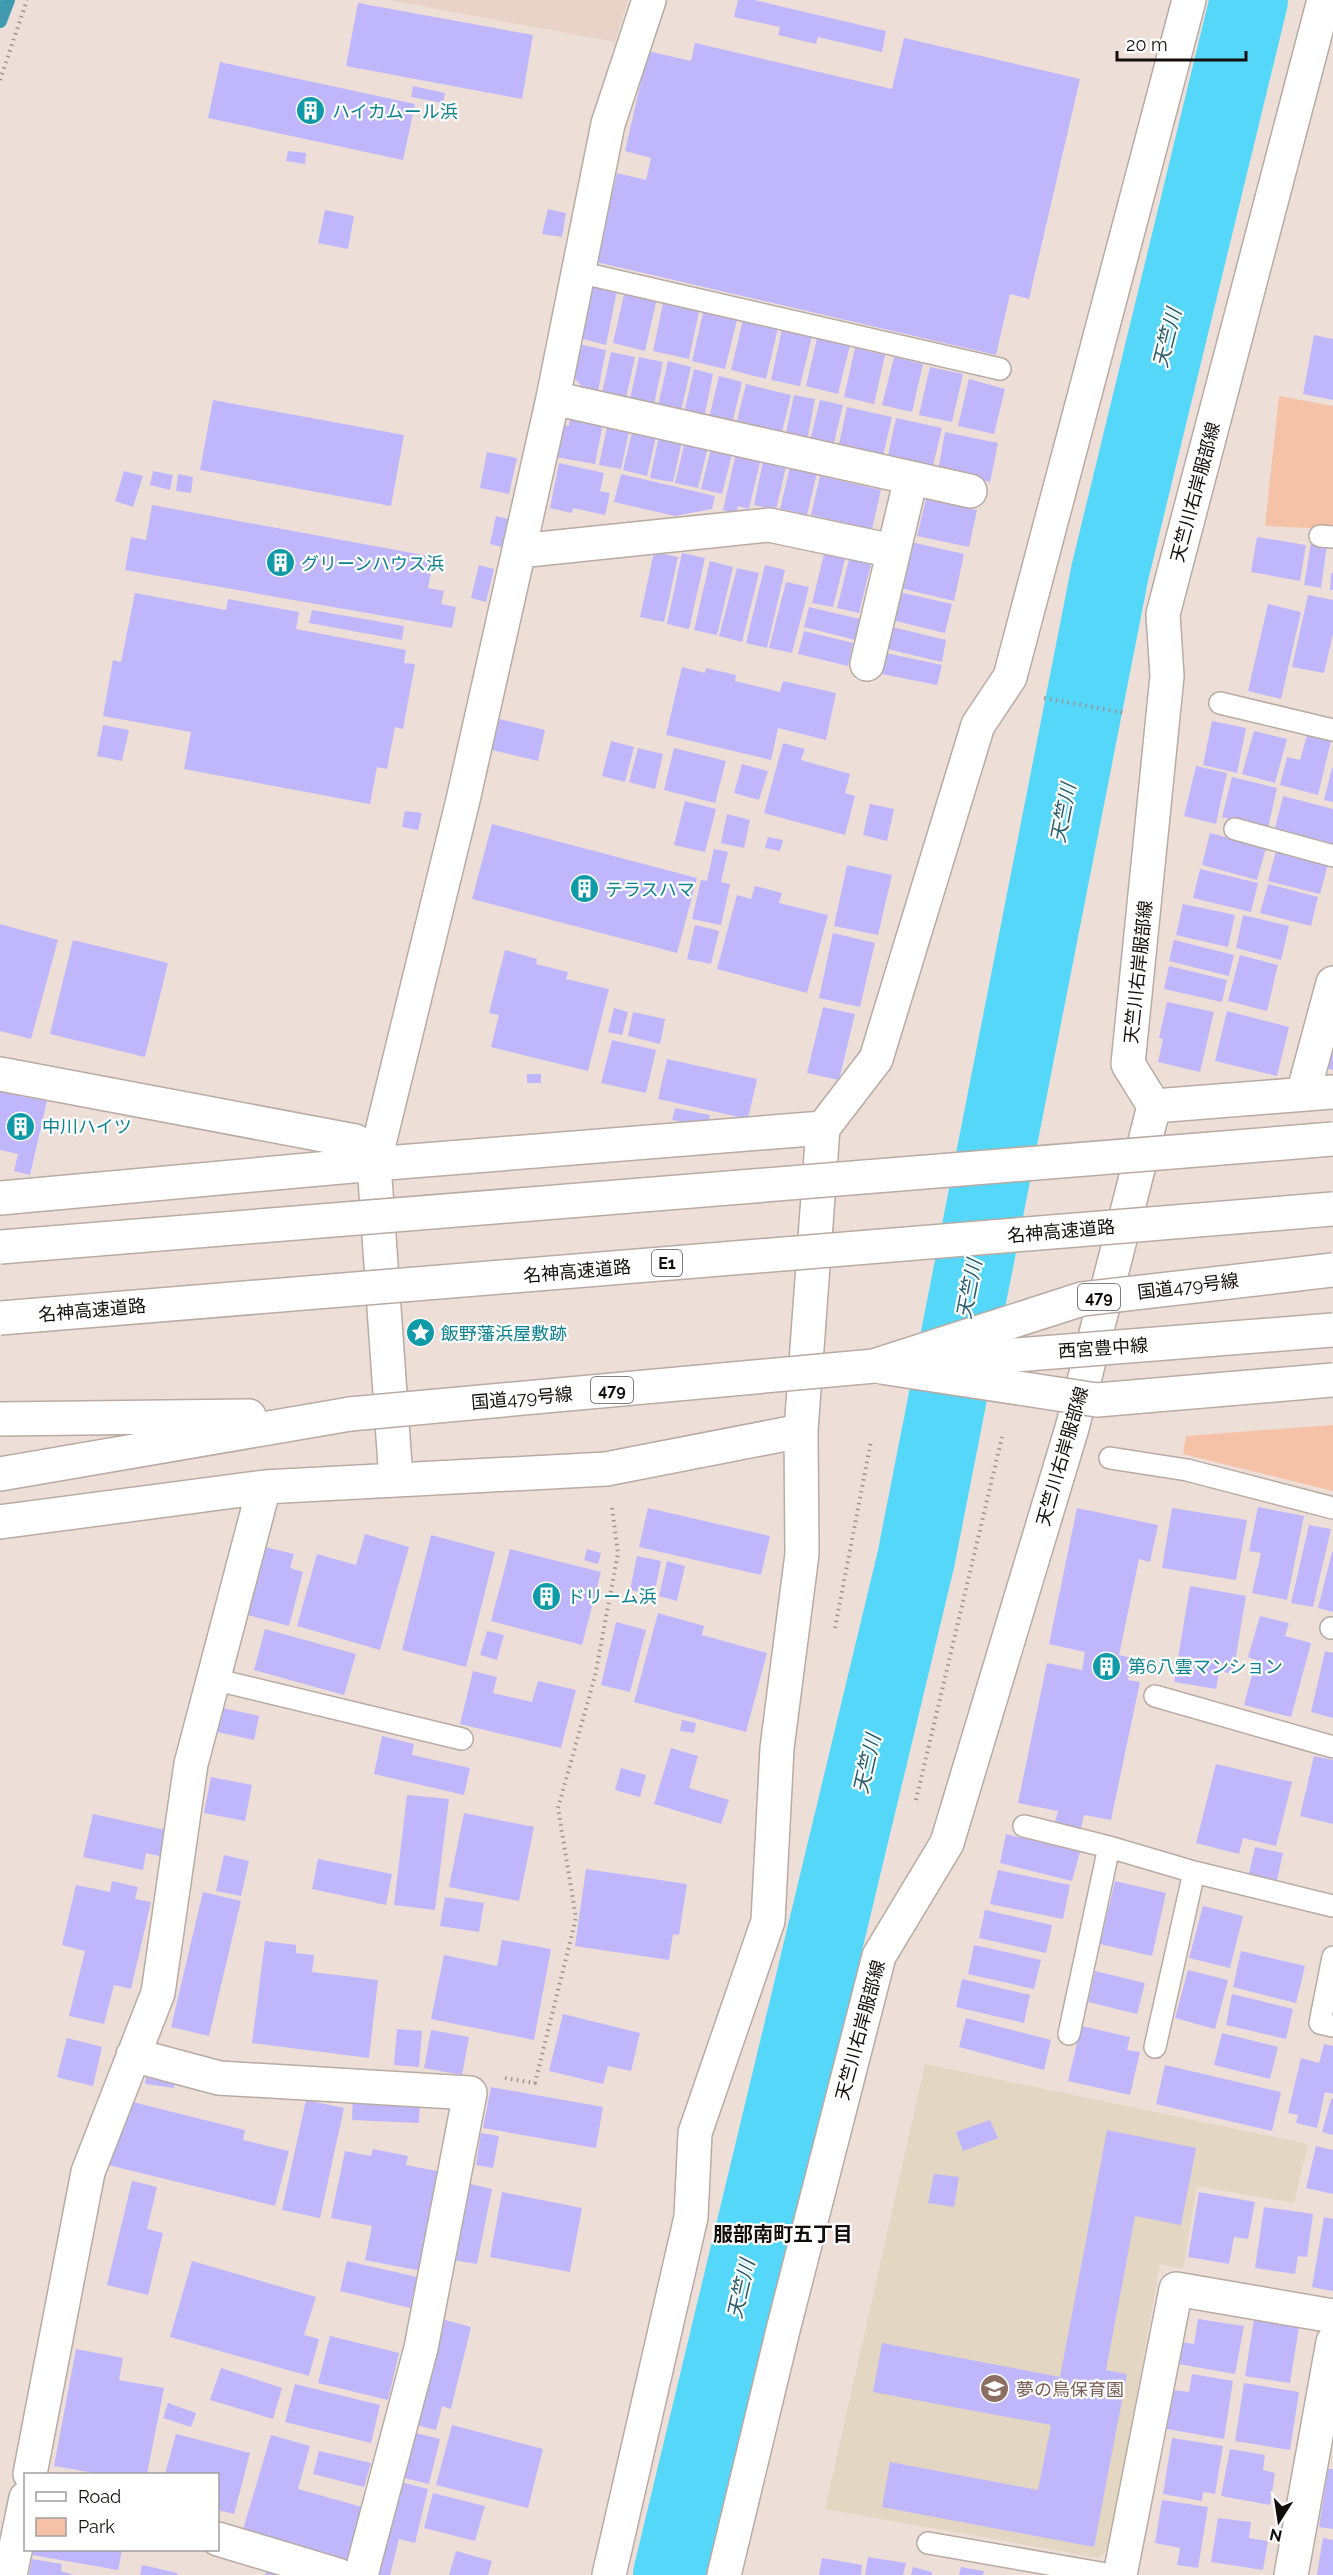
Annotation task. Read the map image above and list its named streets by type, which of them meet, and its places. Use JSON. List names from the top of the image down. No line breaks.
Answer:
{"streets":{"main road":["天竺川右岸服部線","名神高速道路","E1","国道479号線","479","西宮豊中線"]},"crossings":[["国道479号線","西宮豊中線"]],"districts":["服部南町五丁目"],"water":["天竺川"],"places":{"building":["ハイカムール浜","グリーンハウス浜","テラスハマ","中川ハイツ","ドリーム浜","第6八雲マンション"],"place":["飯野藩浜屋敷跡"],"school or university":["夢の鳥保育園"]},"legend":["Road","Park"],"scale_bar":"20 m","north":"bottom"}
